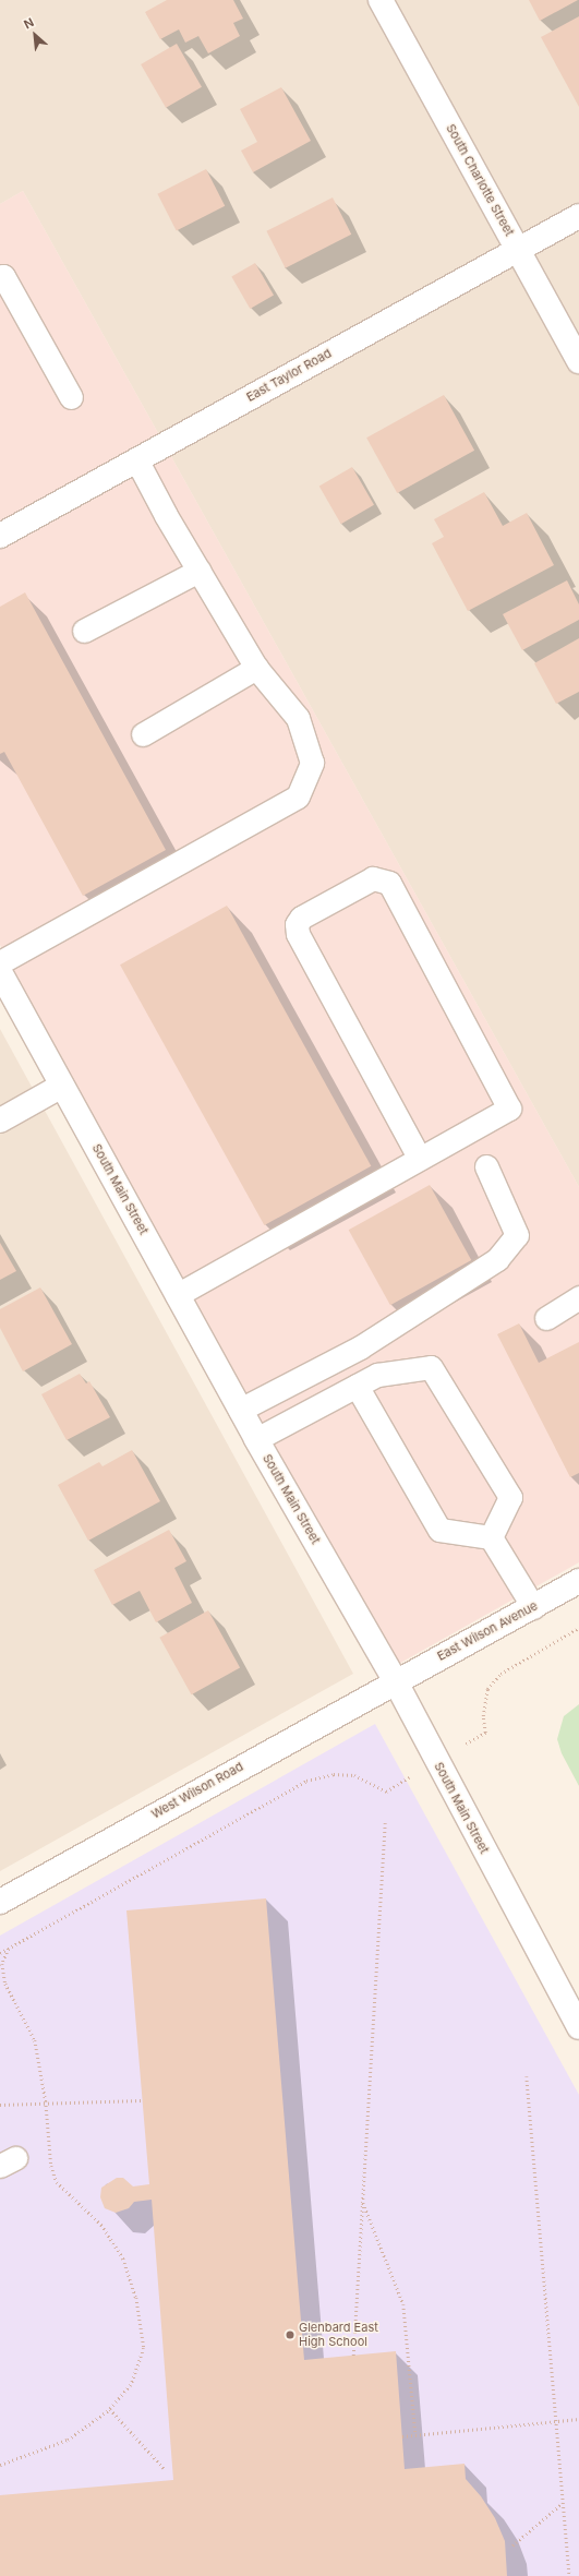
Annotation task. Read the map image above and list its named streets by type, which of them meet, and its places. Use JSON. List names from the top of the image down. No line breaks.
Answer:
{"streets":{"street":["South Charlotte Street","East Taylor Road","South Main Street","East Wilson Avenue","West Wilson Road"]},"crossings":[["South Charlotte Street","East Taylor Road"],["South Main Street","East Wilson Avenue"],["South Main Street","West Wilson Road"],["East Wilson Avenue","West Wilson Road"]],"places":["Glenbard East High School"],"north":"top left"}
